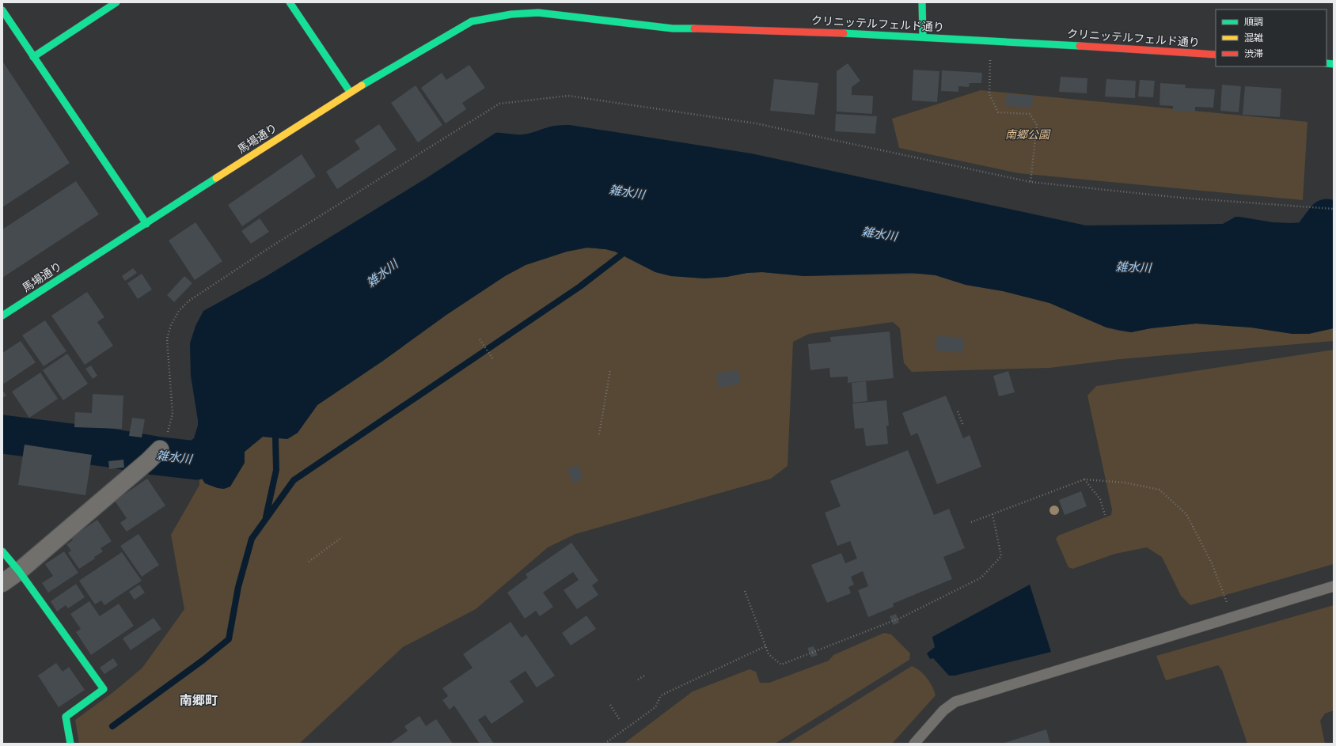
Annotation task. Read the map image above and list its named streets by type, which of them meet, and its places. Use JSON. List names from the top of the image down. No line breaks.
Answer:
{"streets":{"street":["クリニッテルフェルド通り","馬場通り"]},"crossings":[["クリニッテルフェルド通り","馬場通り"]],"districts":["南郷町"],"water":["雑水川"],"parks":["南郷公園"],"legend":["順調","混雑","渋滞"]}
